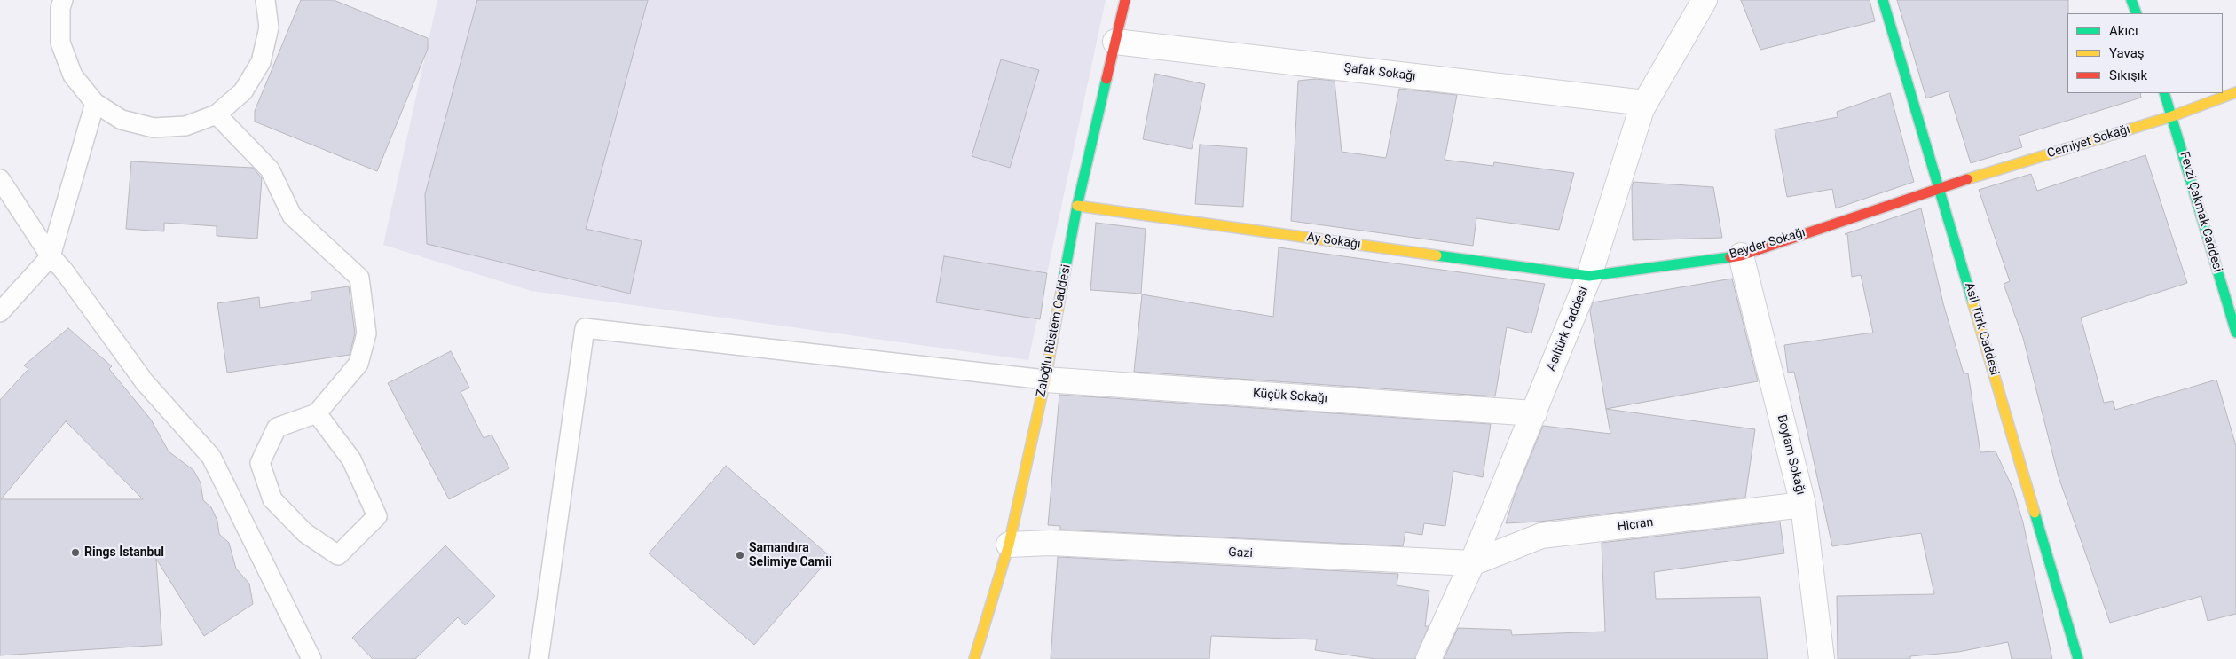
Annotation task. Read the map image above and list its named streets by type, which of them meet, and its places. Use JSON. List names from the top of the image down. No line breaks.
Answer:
{"streets":{"street":["Şafak Sokağı","Cemiyet Sokağı","Fevzi Çakmak Caddesi","Ay Sokağı","Beyder Sokağı","Asıltürk Caddesi","Asil Türk Caddesi","Zaloğlu Rüstem Caddesi","Küçük Sokağı","Boylam Sokağı","Hicran","Gazi"]},"crossings":[["Şafak Sokağı","Asıltürk Caddesi"],["Şafak Sokağı","Zaloğlu Rüstem Caddesi"],["Cemiyet Sokağı","Fevzi Çakmak Caddesi"],["Cemiyet Sokağı","Beyder Sokağı"],["Cemiyet Sokağı","Asil Türk Caddesi"],["Ay Sokağı","Beyder Sokağı"],["Ay Sokağı","Asıltürk Caddesi"],["Ay Sokağı","Zaloğlu Rüstem Caddesi"],["Beyder Sokağı","Asıltürk Caddesi"],["Beyder Sokağı","Asil Türk Caddesi"],["Beyder Sokağı","Boylam Sokağı"],["Asıltürk Caddesi","Küçük Sokağı"],["Asıltürk Caddesi","Hicran"],["Asıltürk Caddesi","Gazi"],["Zaloğlu Rüstem Caddesi","Küçük Sokağı"],["Zaloğlu Rüstem Caddesi","Gazi"],["Boylam Sokağı","Hicran"],["Hicran","Gazi"]],"places":["Rings İstanbul","Samandıra Selimiye Camii"],"legend":["Akıcı","Yavaş","Sıkışık"]}
